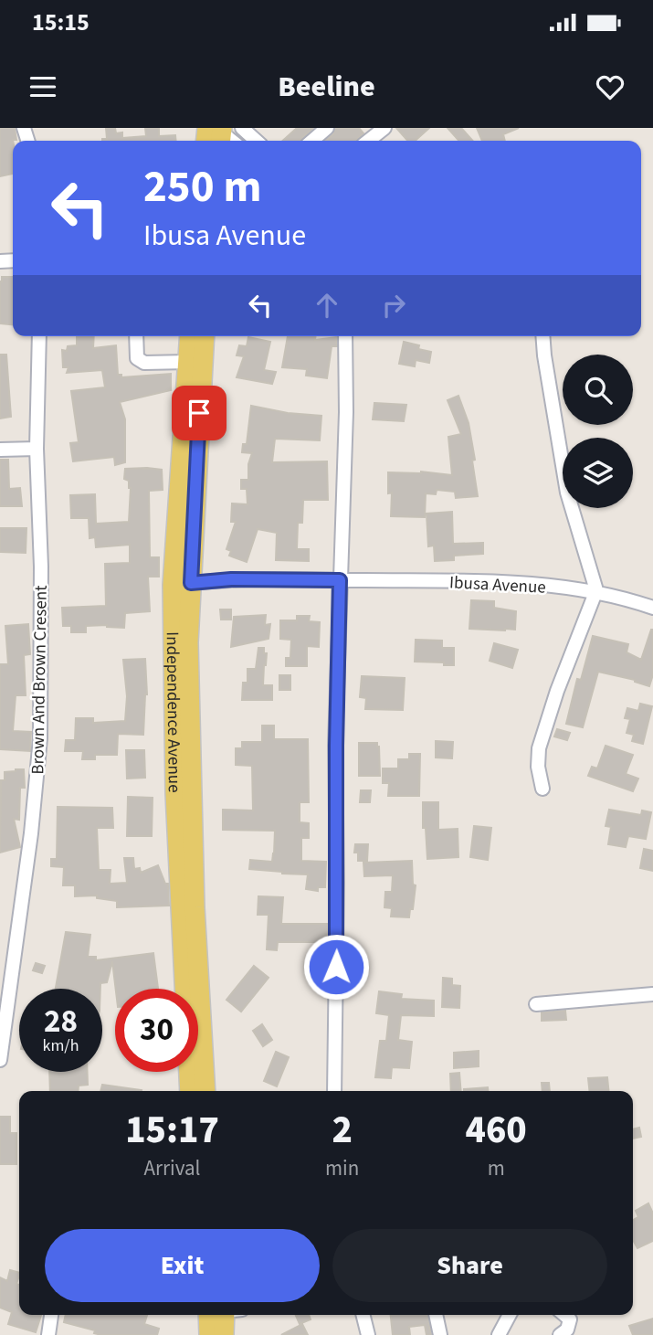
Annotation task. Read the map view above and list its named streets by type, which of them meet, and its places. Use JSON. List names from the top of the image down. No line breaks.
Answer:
{"streets":{"main road":["Independence Avenue"],"street":["Ibusa Avenue","Brown And Brown Cresent"]},"crossings":[["Ibusa Avenue","Independence Avenue"]],"page":{"status":"15:15","header":"Beeline","turn":["250 m","Ibusa Avenue"],"speed":"28 km/h","limit":"30","eta":["15:17","Arrival","2","min","460","m"],"buttons":["Exit","Share"]}}
